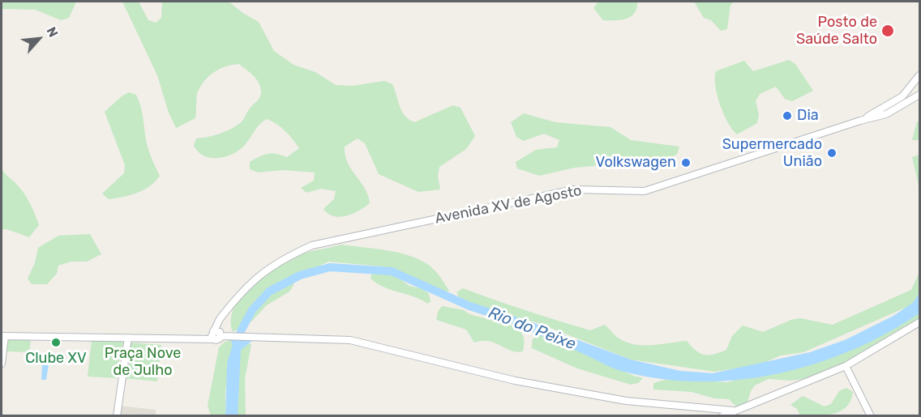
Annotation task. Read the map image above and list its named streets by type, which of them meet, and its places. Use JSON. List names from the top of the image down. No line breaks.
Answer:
{"streets":{"street":["Avenida XV de Agosto"]},"water":["Rio do Peixe"],"parks":["Praça Nove de Julho"],"places":["Posto de Saúde Salto","Dia","Supermercado União","Volkswagen","Clube XV"],"north":"top right"}
